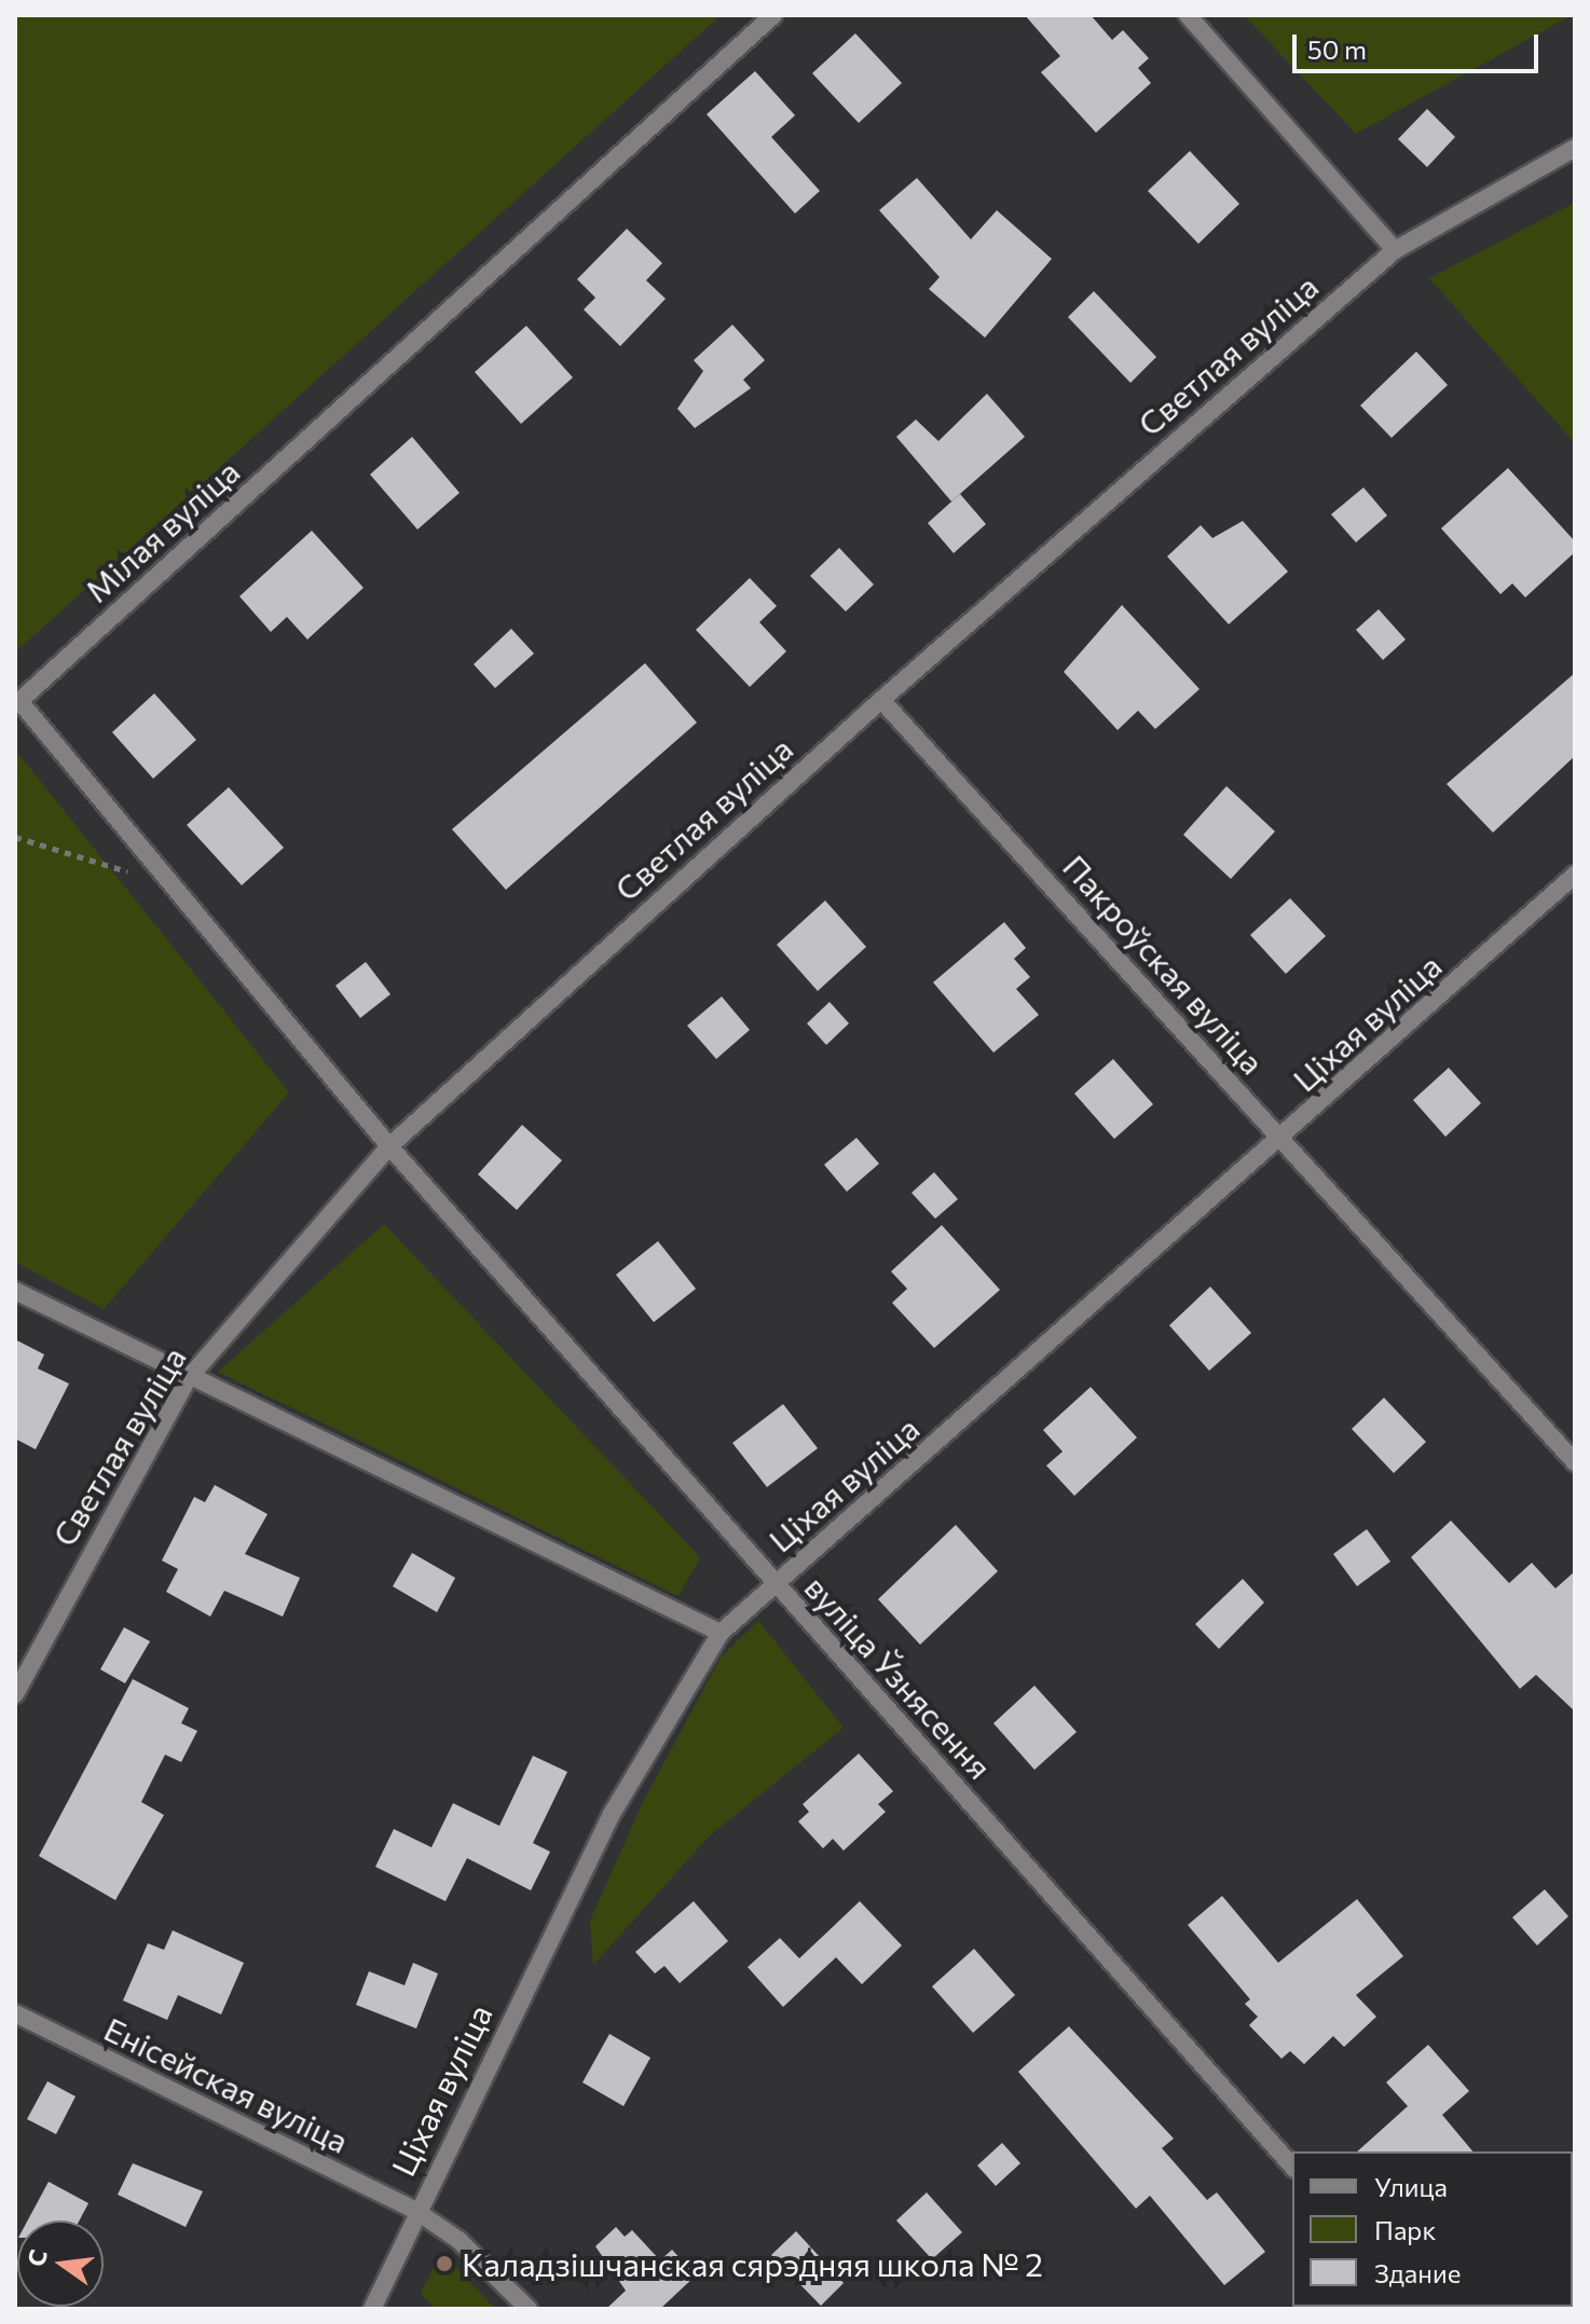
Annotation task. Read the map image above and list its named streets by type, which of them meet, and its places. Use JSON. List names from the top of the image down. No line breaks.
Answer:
{"streets":{"street":["Светлая вуліца","Мілая вуліца","Пакроўская вуліца","Ціхая вуліца","вуліца Ўзнясення","Енісейская вуліца"]},"crossings":[["Светлая вуліца","Мілая вуліца"],["Светлая вуліца","Пакроўская вуліца"],["Светлая вуліца","вуліца Ўзнясення"],["Мілая вуліца","вуліца Ўзнясення"],["Пакроўская вуліца","Ціхая вуліца"],["Ціхая вуліца","вуліца Ўзнясення"],["Ціхая вуліца","Енісейская вуліца"]],"places":["Каладзішчанская сярэдняя школа № 2"],"legend":["Улица","Парк","Здание"],"scale_bar":"50 m","north":"left"}
